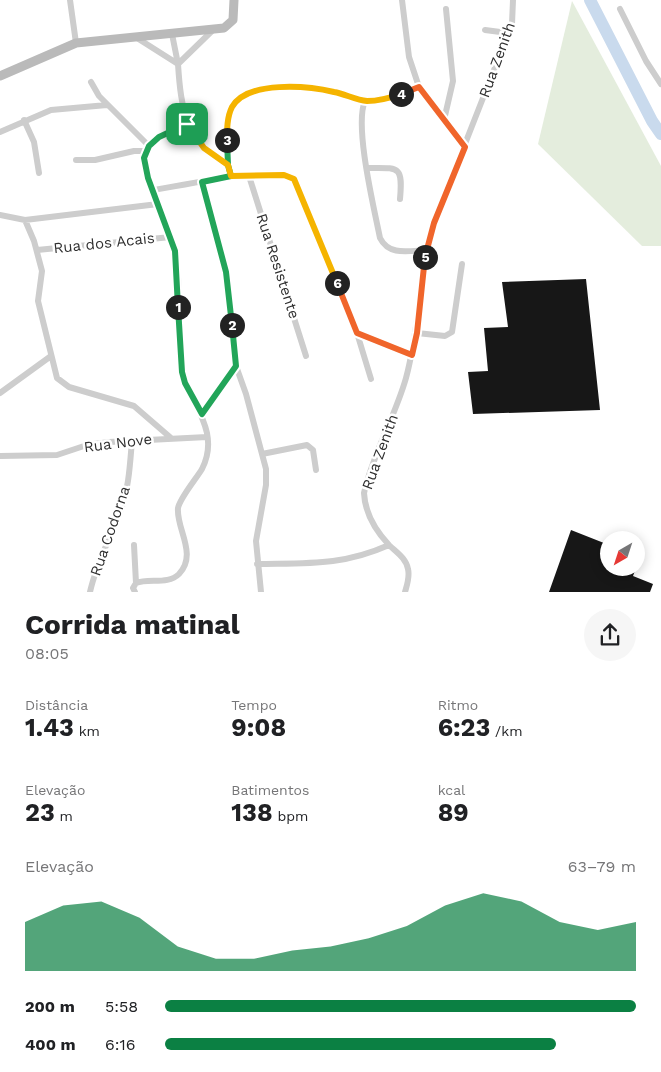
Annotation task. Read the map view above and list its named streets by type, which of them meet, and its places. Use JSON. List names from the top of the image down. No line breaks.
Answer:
{"streets":{"street":["Rua Zenith","Rua dos Acais","Rua Resistente","Rua Nove","Rua Codorna"]},"crossings":[["Rua Nove","Rua Codorna"]],"north":"bottom left","page":{"pins":["4","3","5","6","1","2"],"heading":["Corrida matinal","08:05"],"stats":[["Distância","1.43 km"],["Tempo","9:08"],["Ritmo","6:23 /km"],["Elevação","23 m"],["Batimentos","138 bpm"],["kcal","89"]],"chart":["Elevação","63–79 m"],"list":[{"name":"200 m","note":"5:58"},{"name":"400 m","note":"6:16"}]}}
